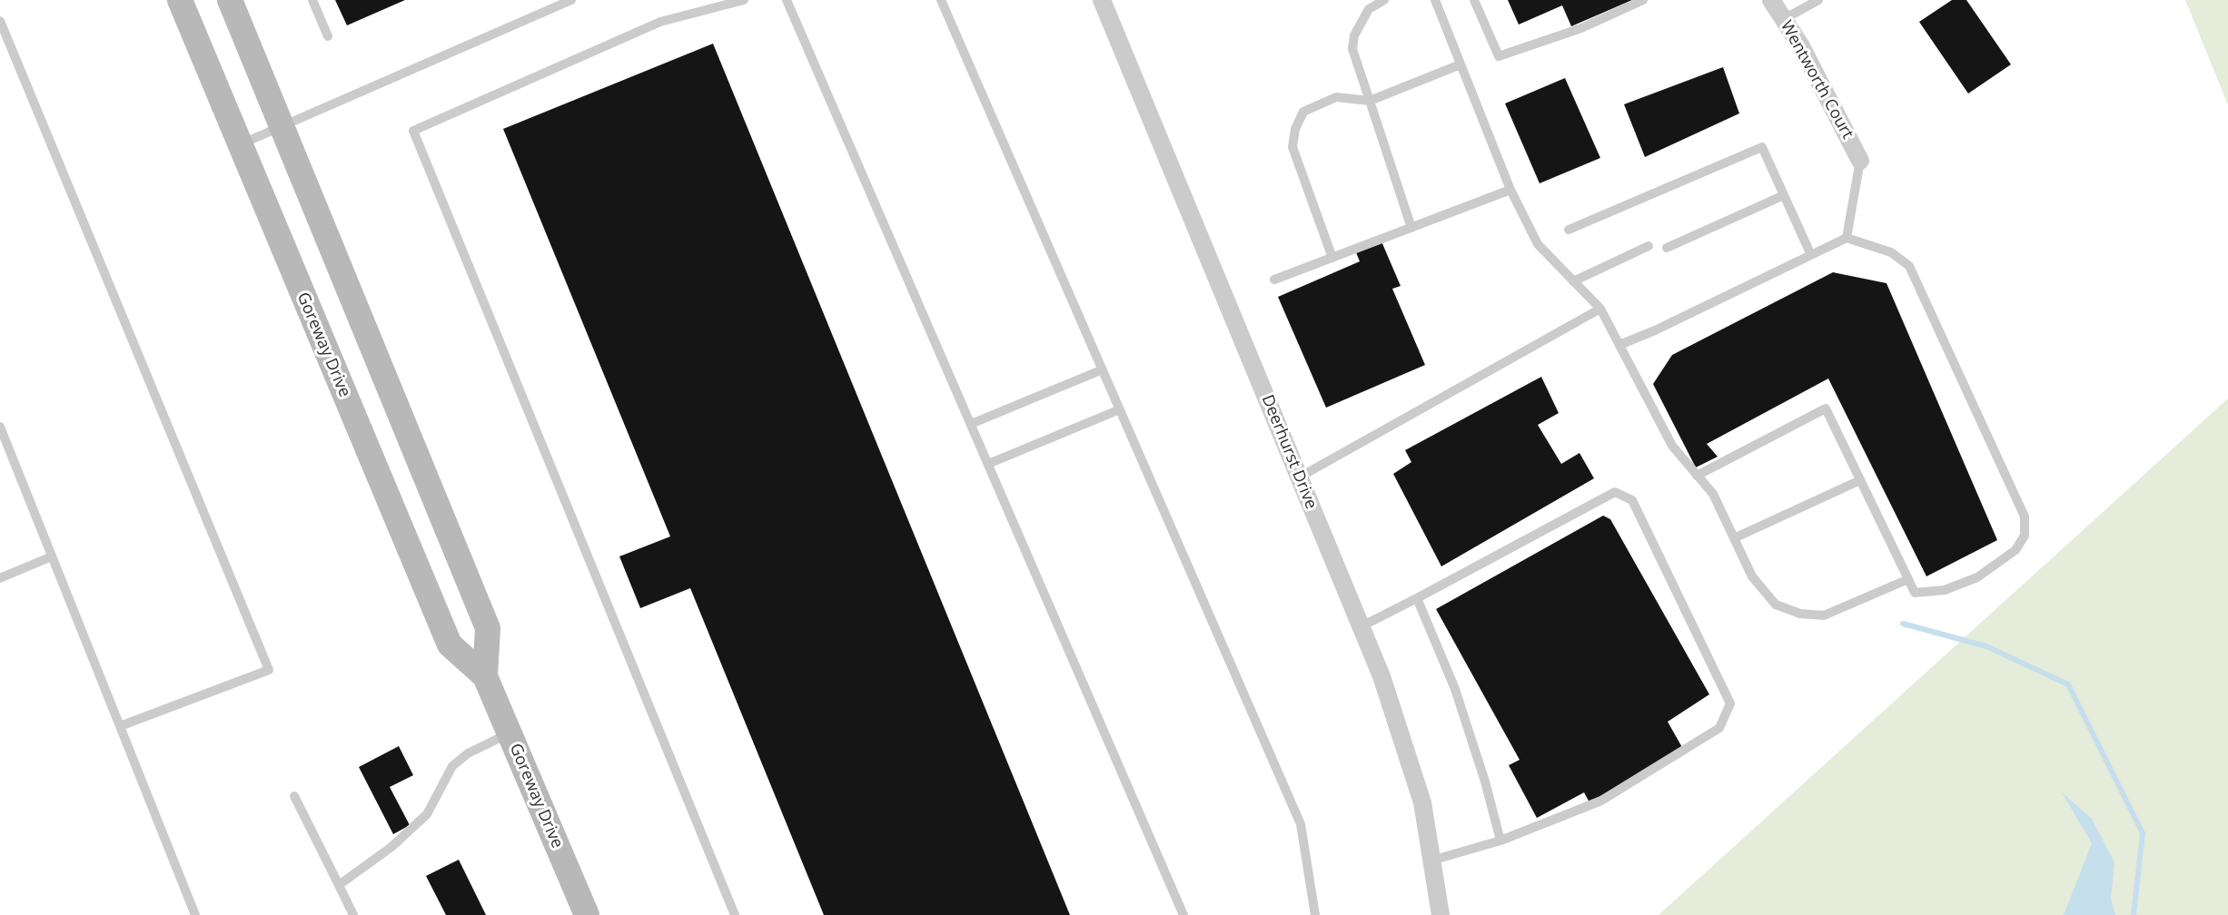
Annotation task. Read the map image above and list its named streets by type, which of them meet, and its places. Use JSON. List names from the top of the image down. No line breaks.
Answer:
{"streets":{"main road":["Goreway Drive"],"street":["Wentworth Court","Deerhurst Drive"]}}
